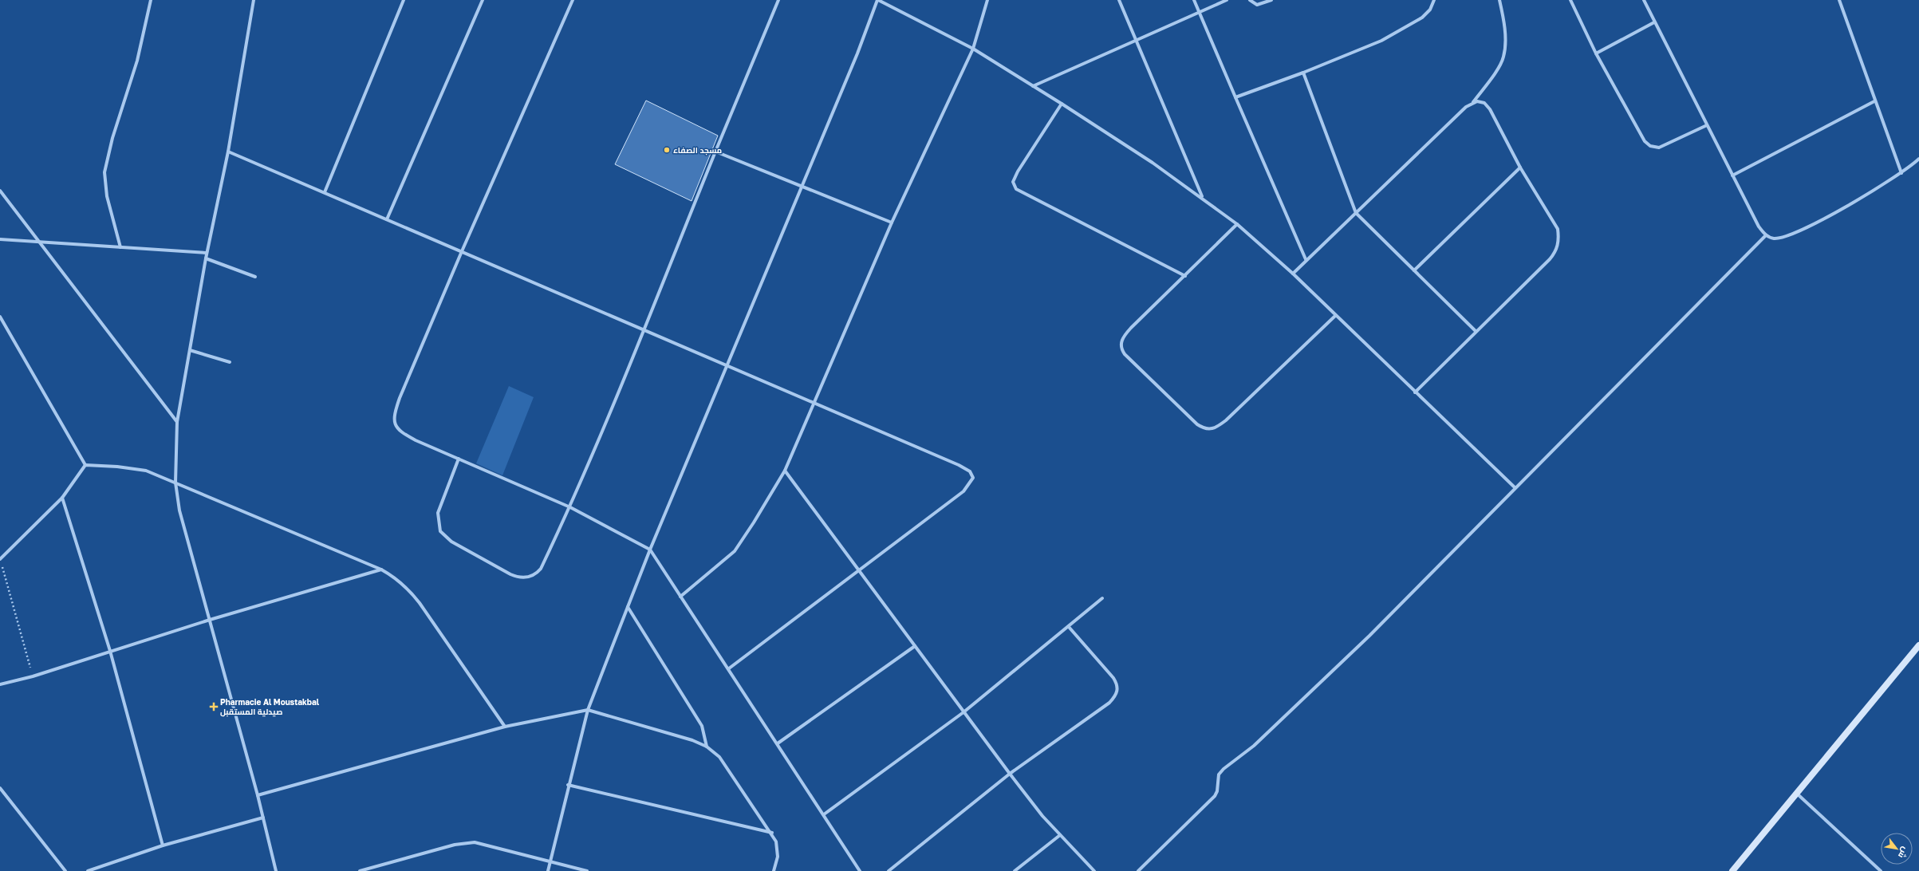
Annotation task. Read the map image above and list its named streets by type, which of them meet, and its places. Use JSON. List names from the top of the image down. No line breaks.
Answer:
{"places":{"other":["مسجد الصفاء"],"health":["Pharmacie Al Moustakbal صيدلية المستقبل"]},"north":"bottom right"}
